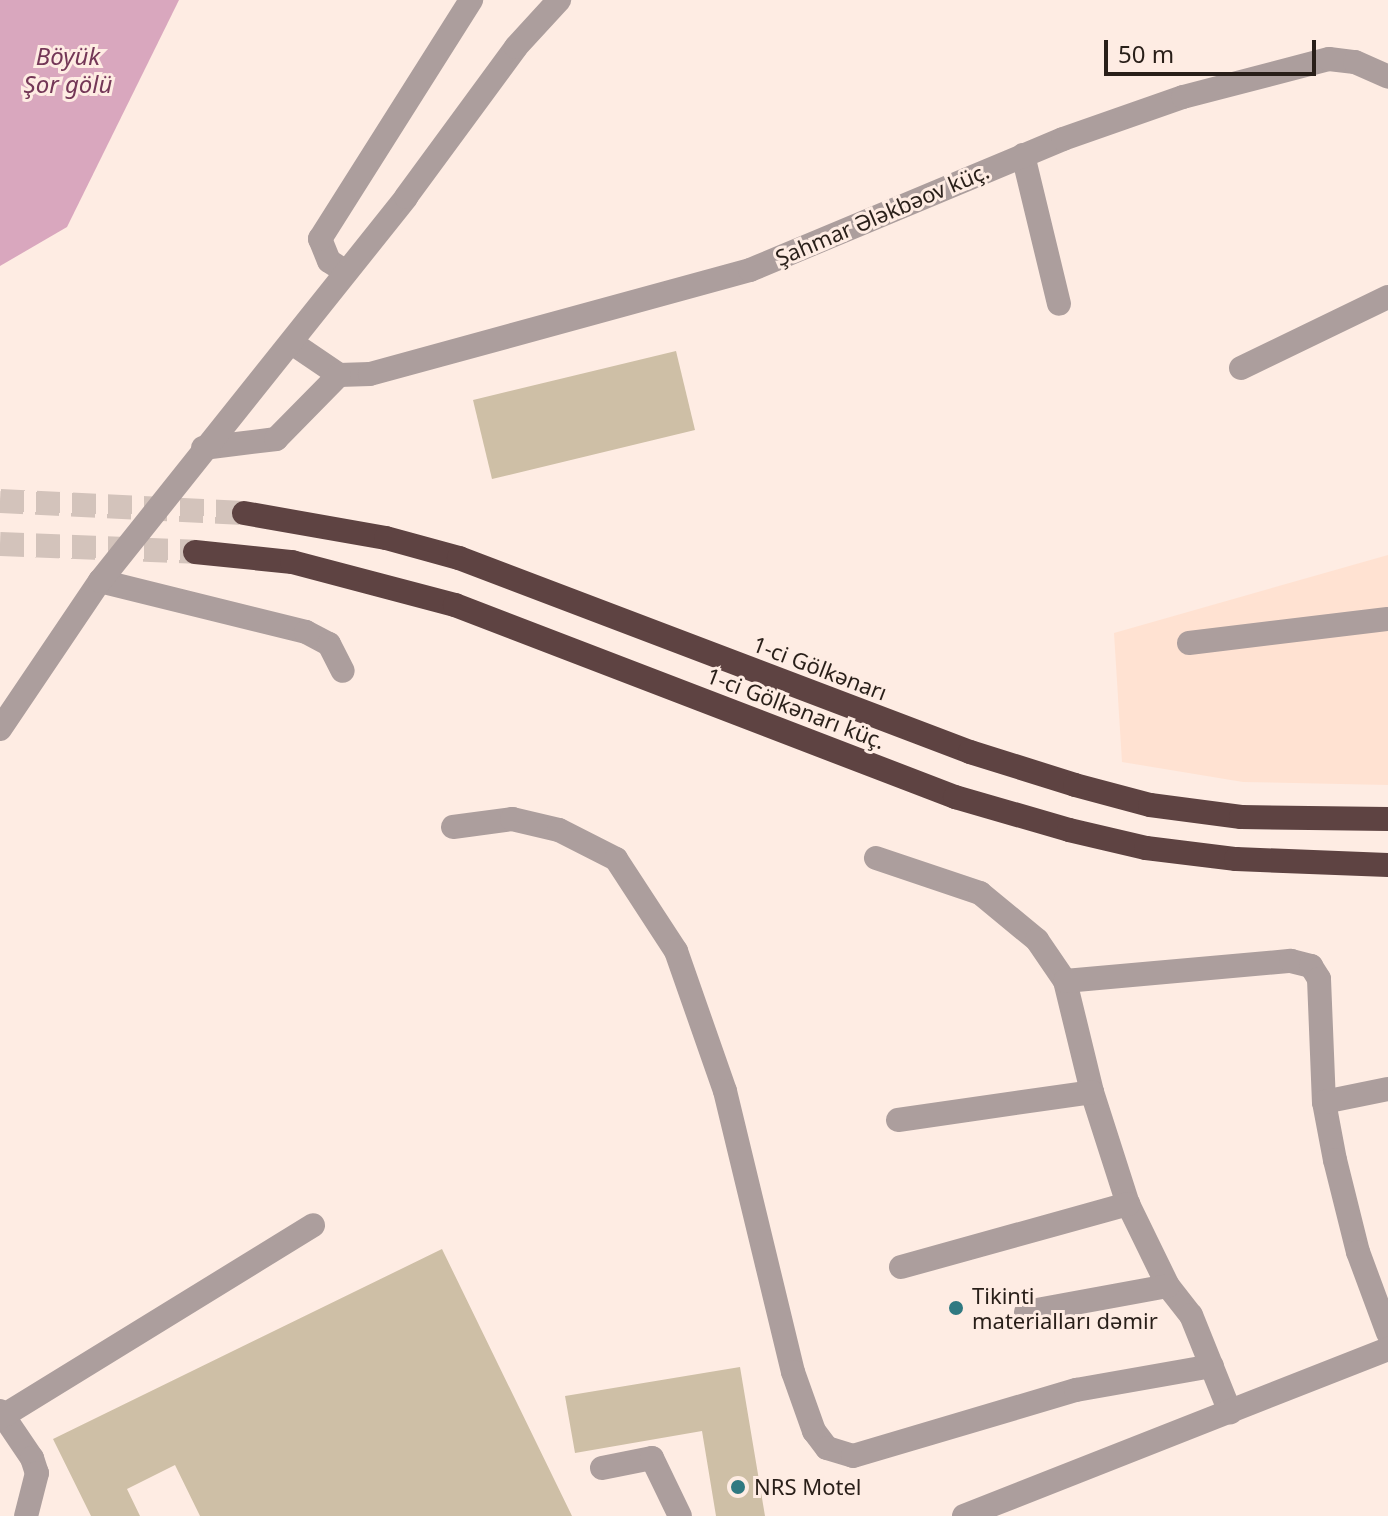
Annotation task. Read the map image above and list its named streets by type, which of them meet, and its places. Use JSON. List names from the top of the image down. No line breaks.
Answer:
{"streets":{"highway":["1-ci Gölkənarı","1-ci Gölkənarı küç."],"street":["Şahmar Ələkbəov küç."]},"water":["Böyük Şor gölü"],"places":["Tikinti materialları dəmir","NRS Motel"],"scale_bar":"50 m"}
